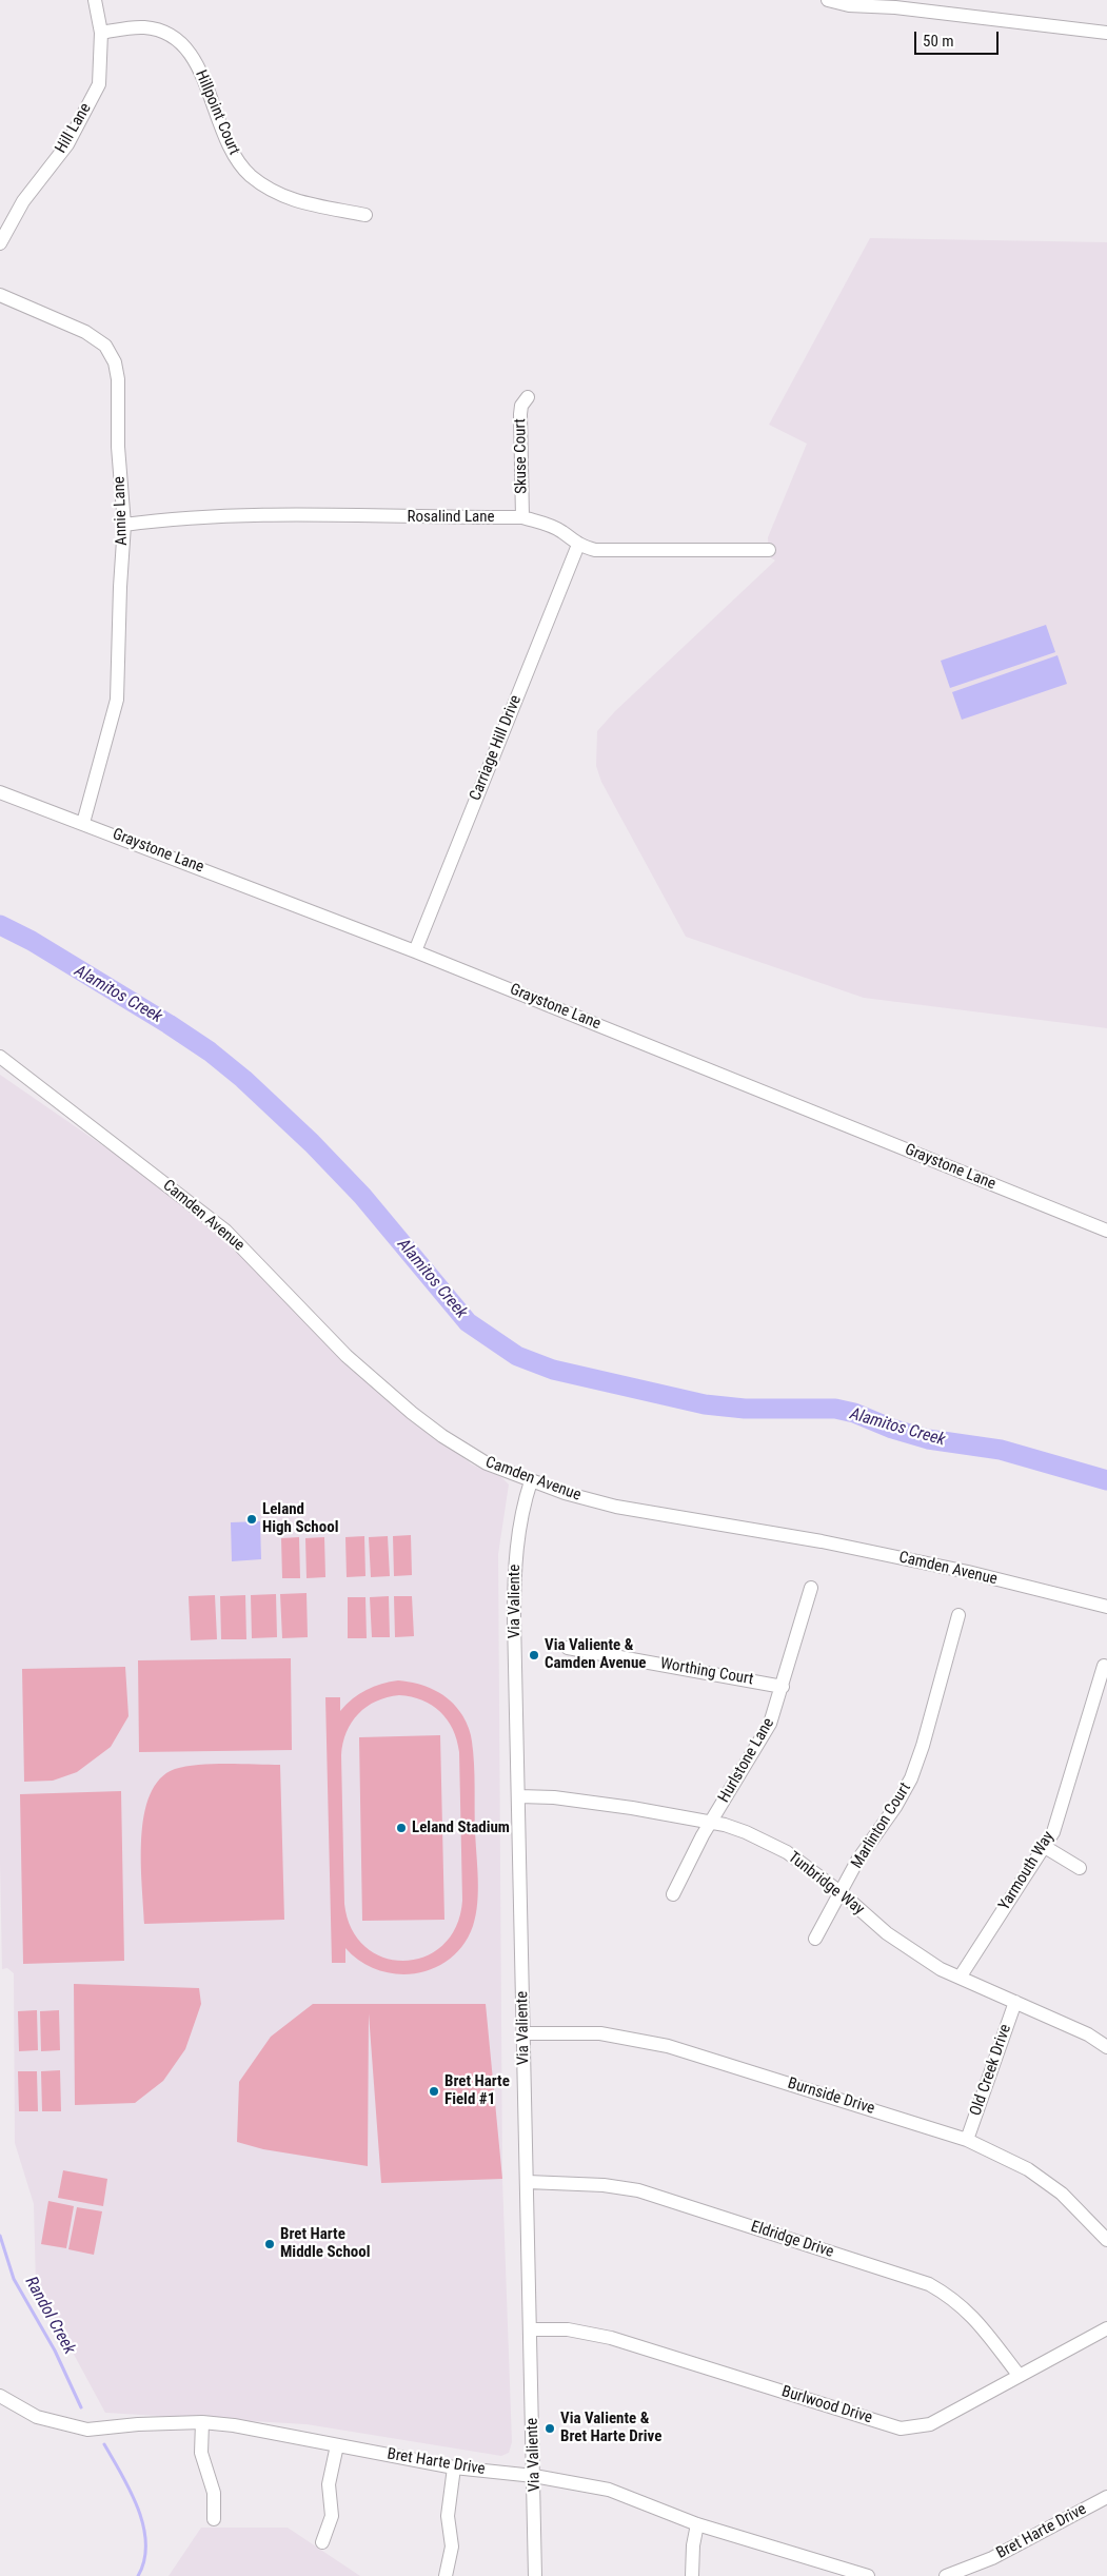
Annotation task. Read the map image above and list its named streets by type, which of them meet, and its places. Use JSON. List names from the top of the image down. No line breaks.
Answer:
{"streets":{"street":["Hillpoint Court","Hill Lane","Skuse Court","Annie Lane","Rosalind Lane","Carriage Hill Drive","Graystone Lane","Camden Avenue","Via Valiente","Worthing Court","Hurlstone Lane","Marlinton Court","Yarmouth Way","Tunbridge Way","Old Creek Drive","Burnside Drive","Eldridge Drive","Burlwood Drive","Bret Harte Drive"]},"crossings":[["Hillpoint Court","Hill Lane"],["Skuse Court","Rosalind Lane"],["Annie Lane","Rosalind Lane"],["Annie Lane","Graystone Lane"],["Rosalind Lane","Carriage Hill Drive"],["Carriage Hill Drive","Graystone Lane"],["Camden Avenue","Via Valiente"],["Via Valiente","Tunbridge Way"],["Via Valiente","Burnside Drive"],["Via Valiente","Eldridge Drive"],["Via Valiente","Burlwood Drive"],["Via Valiente","Bret Harte Drive"],["Worthing Court","Hurlstone Lane"],["Hurlstone Lane","Tunbridge Way"],["Marlinton Court","Tunbridge Way"],["Yarmouth Way","Tunbridge Way"],["Tunbridge Way","Old Creek Drive"],["Old Creek Drive","Burnside Drive"],["Eldridge Drive","Burlwood Drive"]],"water":["Alamitos Creek","Randol Creek"],"places":["Leland High School","Via Valiente & Camden Avenue","Leland Stadium","Bret Harte Field #1","Bret Harte Middle School","Via Valiente & Bret Harte Drive"],"scale_bar":"50 m"}
